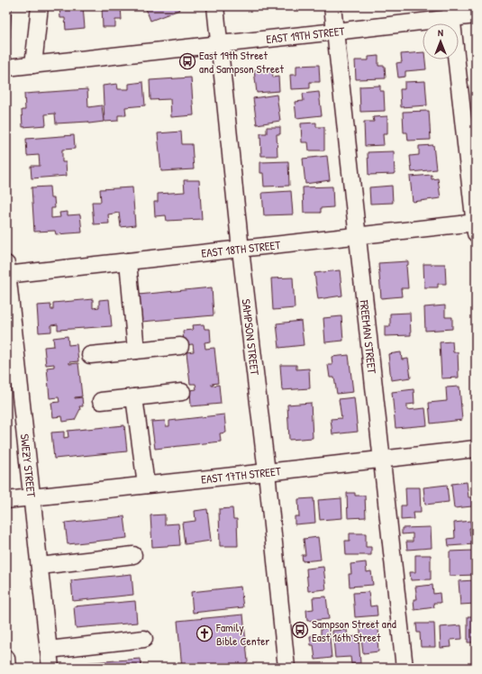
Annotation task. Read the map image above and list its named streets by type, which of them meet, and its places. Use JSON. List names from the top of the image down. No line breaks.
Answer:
{"streets":{"street":["EAST 19TH STREET","EAST 18TH STREET","SAMPSON STREET","FREEMAN STREET","SWEZY STREET","EAST 17TH STREET"]},"crossings":[["EAST 19TH STREET","SAMPSON STREET"],["EAST 19TH STREET","FREEMAN STREET"],["EAST 18TH STREET","SAMPSON STREET"],["EAST 18TH STREET","FREEMAN STREET"],["EAST 18TH STREET","SWEZY STREET"],["SAMPSON STREET","EAST 17TH STREET"],["FREEMAN STREET","EAST 17TH STREET"],["SWEZY STREET","EAST 17TH STREET"]],"places":{"bus stop":["East 19th Street and Sampson Street","Sampson Street and East 16th Street"],"church":["Family Bible Center"]},"north":"top"}
